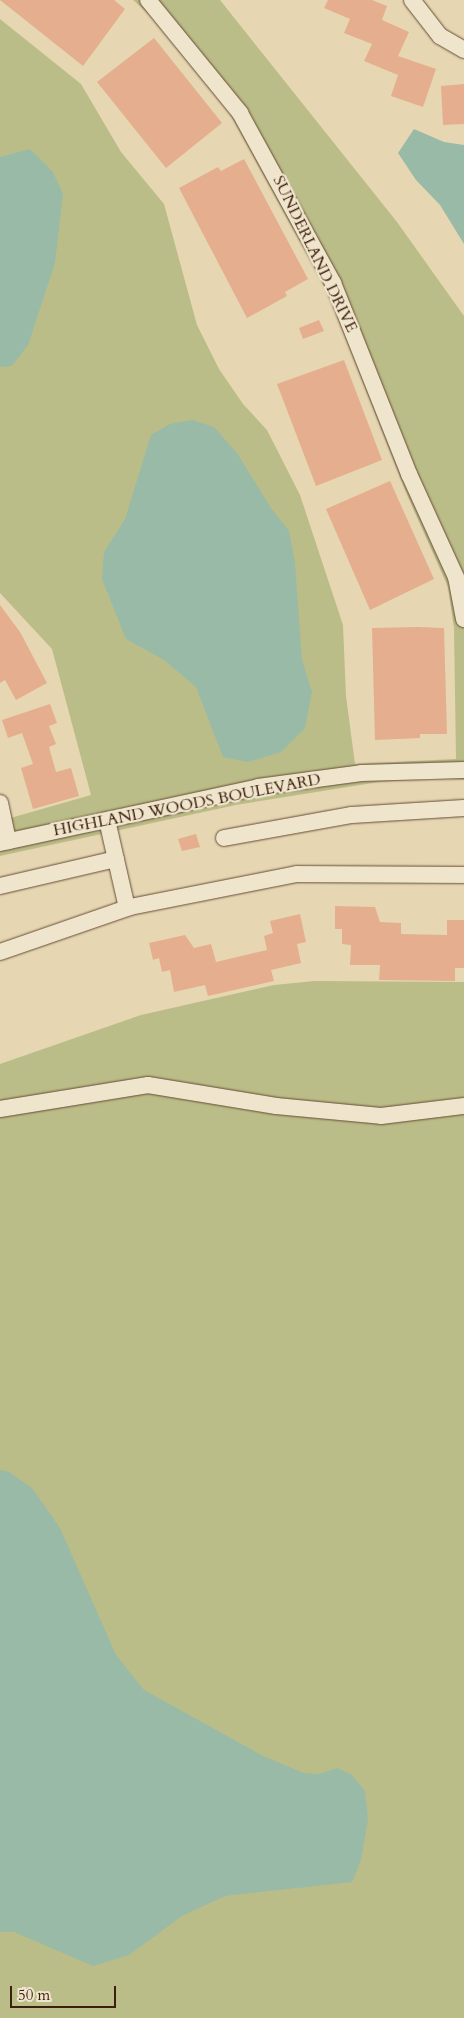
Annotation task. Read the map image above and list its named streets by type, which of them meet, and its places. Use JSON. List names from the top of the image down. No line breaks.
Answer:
{"streets":{"street":["SUNDERLAND DRIVE","HIGHLAND WOODS BOULEVARD"]},"scale_bar":"50 m"}
